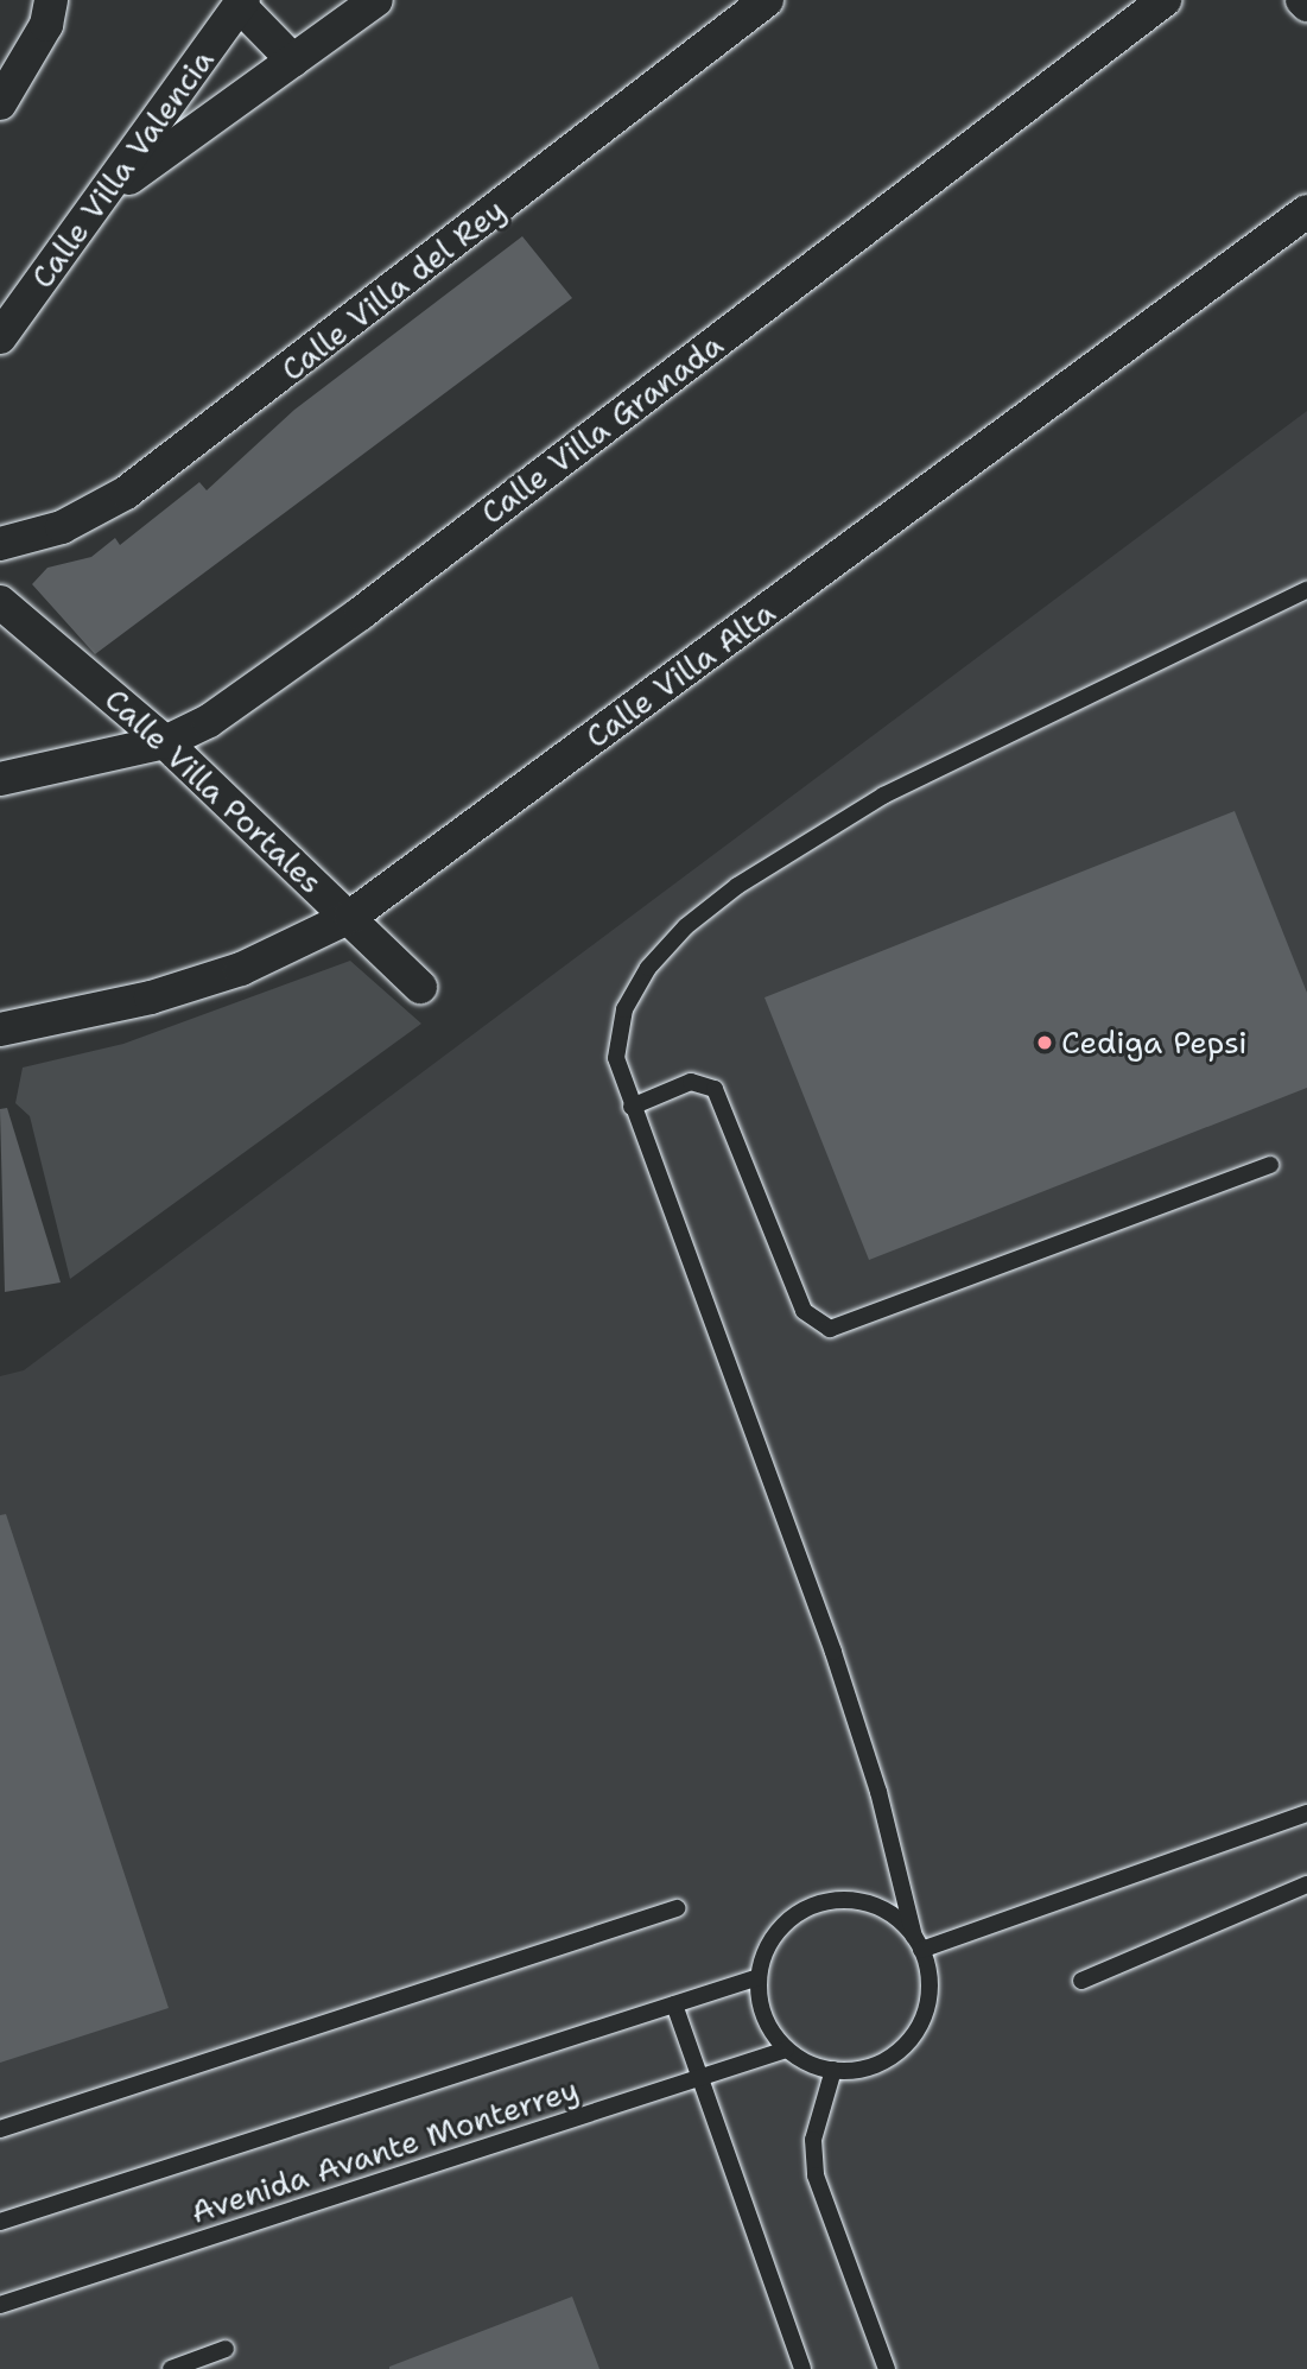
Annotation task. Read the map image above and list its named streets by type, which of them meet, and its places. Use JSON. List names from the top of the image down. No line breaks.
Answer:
{"streets":{"street":["Calle Villa Valencia","Calle Villa del Rey","Calle Villa Granada","Calle Villa Alta","Calle Villa Portales"],"lane":["Avenida Avante Monterrey"]},"crossings":[["Calle Villa Granada","Calle Villa Portales"],["Calle Villa Alta","Calle Villa Portales"]],"places":["Cediga Pepsi"]}
